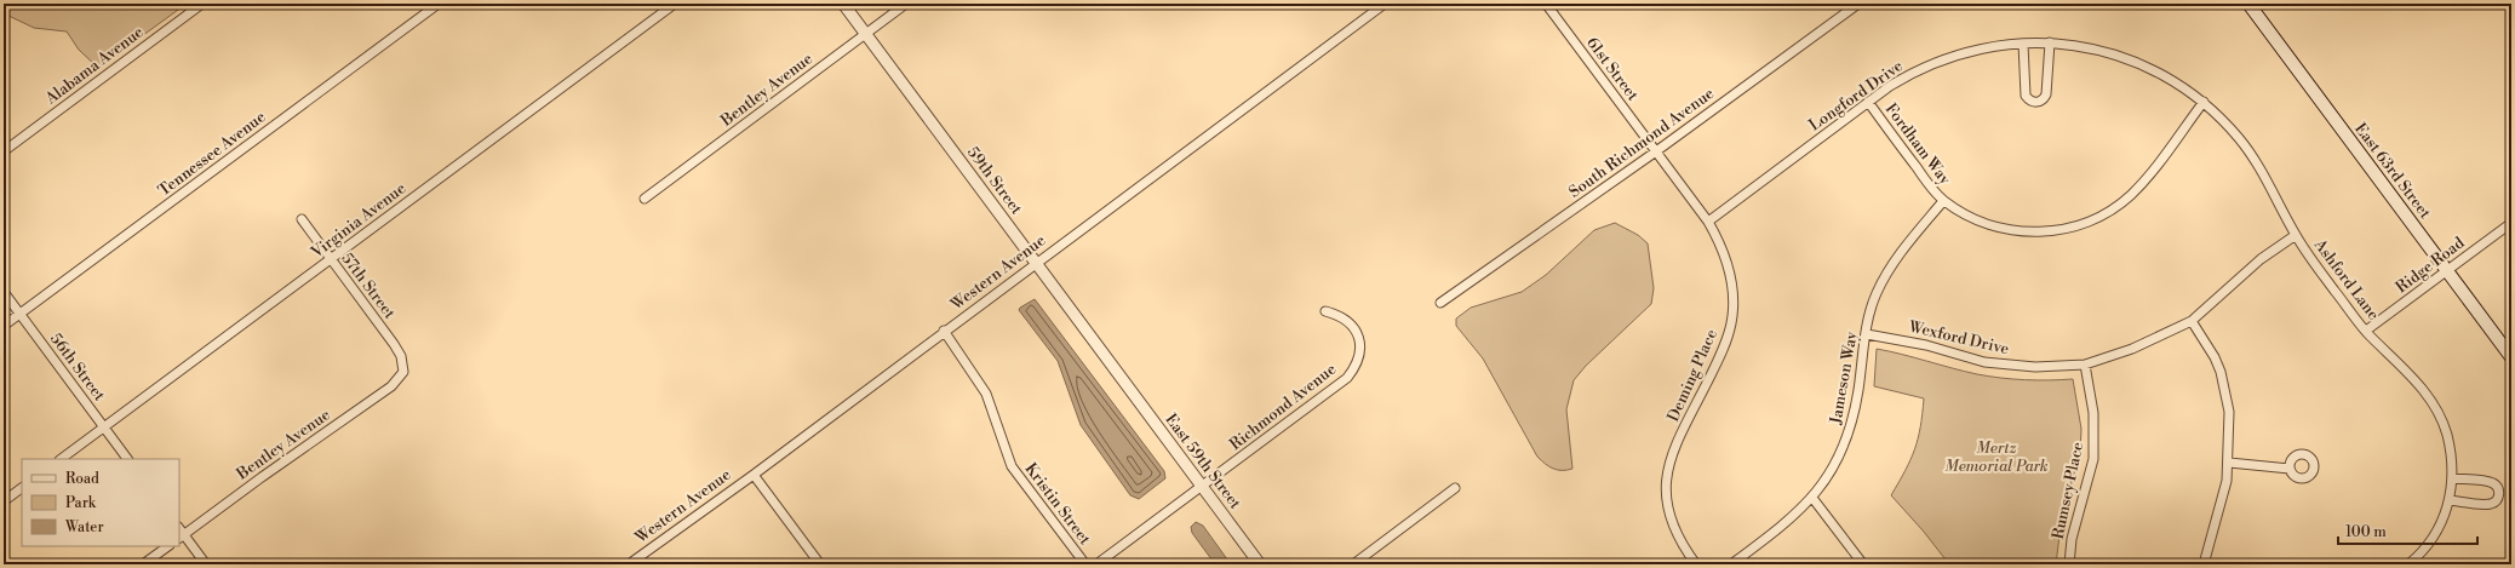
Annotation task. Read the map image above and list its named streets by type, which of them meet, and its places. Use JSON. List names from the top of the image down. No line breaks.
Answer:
{"streets":{"main road":["East 63rd Street"],"street":["Alabama Avenue","61st Street","Bentley Avenue","Longford Drive","South Richmond Avenue","Fordham Way","Tennessee Avenue","59th Street","Virginia Avenue","Ridge Road","Western Avenue","Ashford Lane","57th Street","Wexford Drive","56th Street","Deming Place","Jameson Way","Richmond Avenue","East 59th Street","Rumsey Place","Kristin Street"]},"crossings":[["61st Street","South Richmond Avenue"],["61st Street","Deming Place"],["Bentley Avenue","59th Street"],["Bentley Avenue","57th Street"],["Longford Drive","Fordham Way"],["Longford Drive","Ashford Lane"],["Longford Drive","Deming Place"],["South Richmond Avenue","Deming Place"],["Fordham Way","Ashford Lane"],["Fordham Way","Jameson Way"],["Tennessee Avenue","56th Street"],["East 63rd Street","Ridge Road"],["59th Street","Western Avenue"],["59th Street","East 59th Street"],["Virginia Avenue","57th Street"],["Virginia Avenue","56th Street"],["Ridge Road","Ashford Lane"],["Western Avenue","Kristin Street"],["Ashford Lane","Wexford Drive"],["Wexford Drive","Jameson Way"],["Wexford Drive","Rumsey Place"],["Richmond Avenue","East 59th Street"]],"parks":["Mertz Memorial Park"],"legend":["Road","Park","Water"],"scale_bar":"100 m"}
